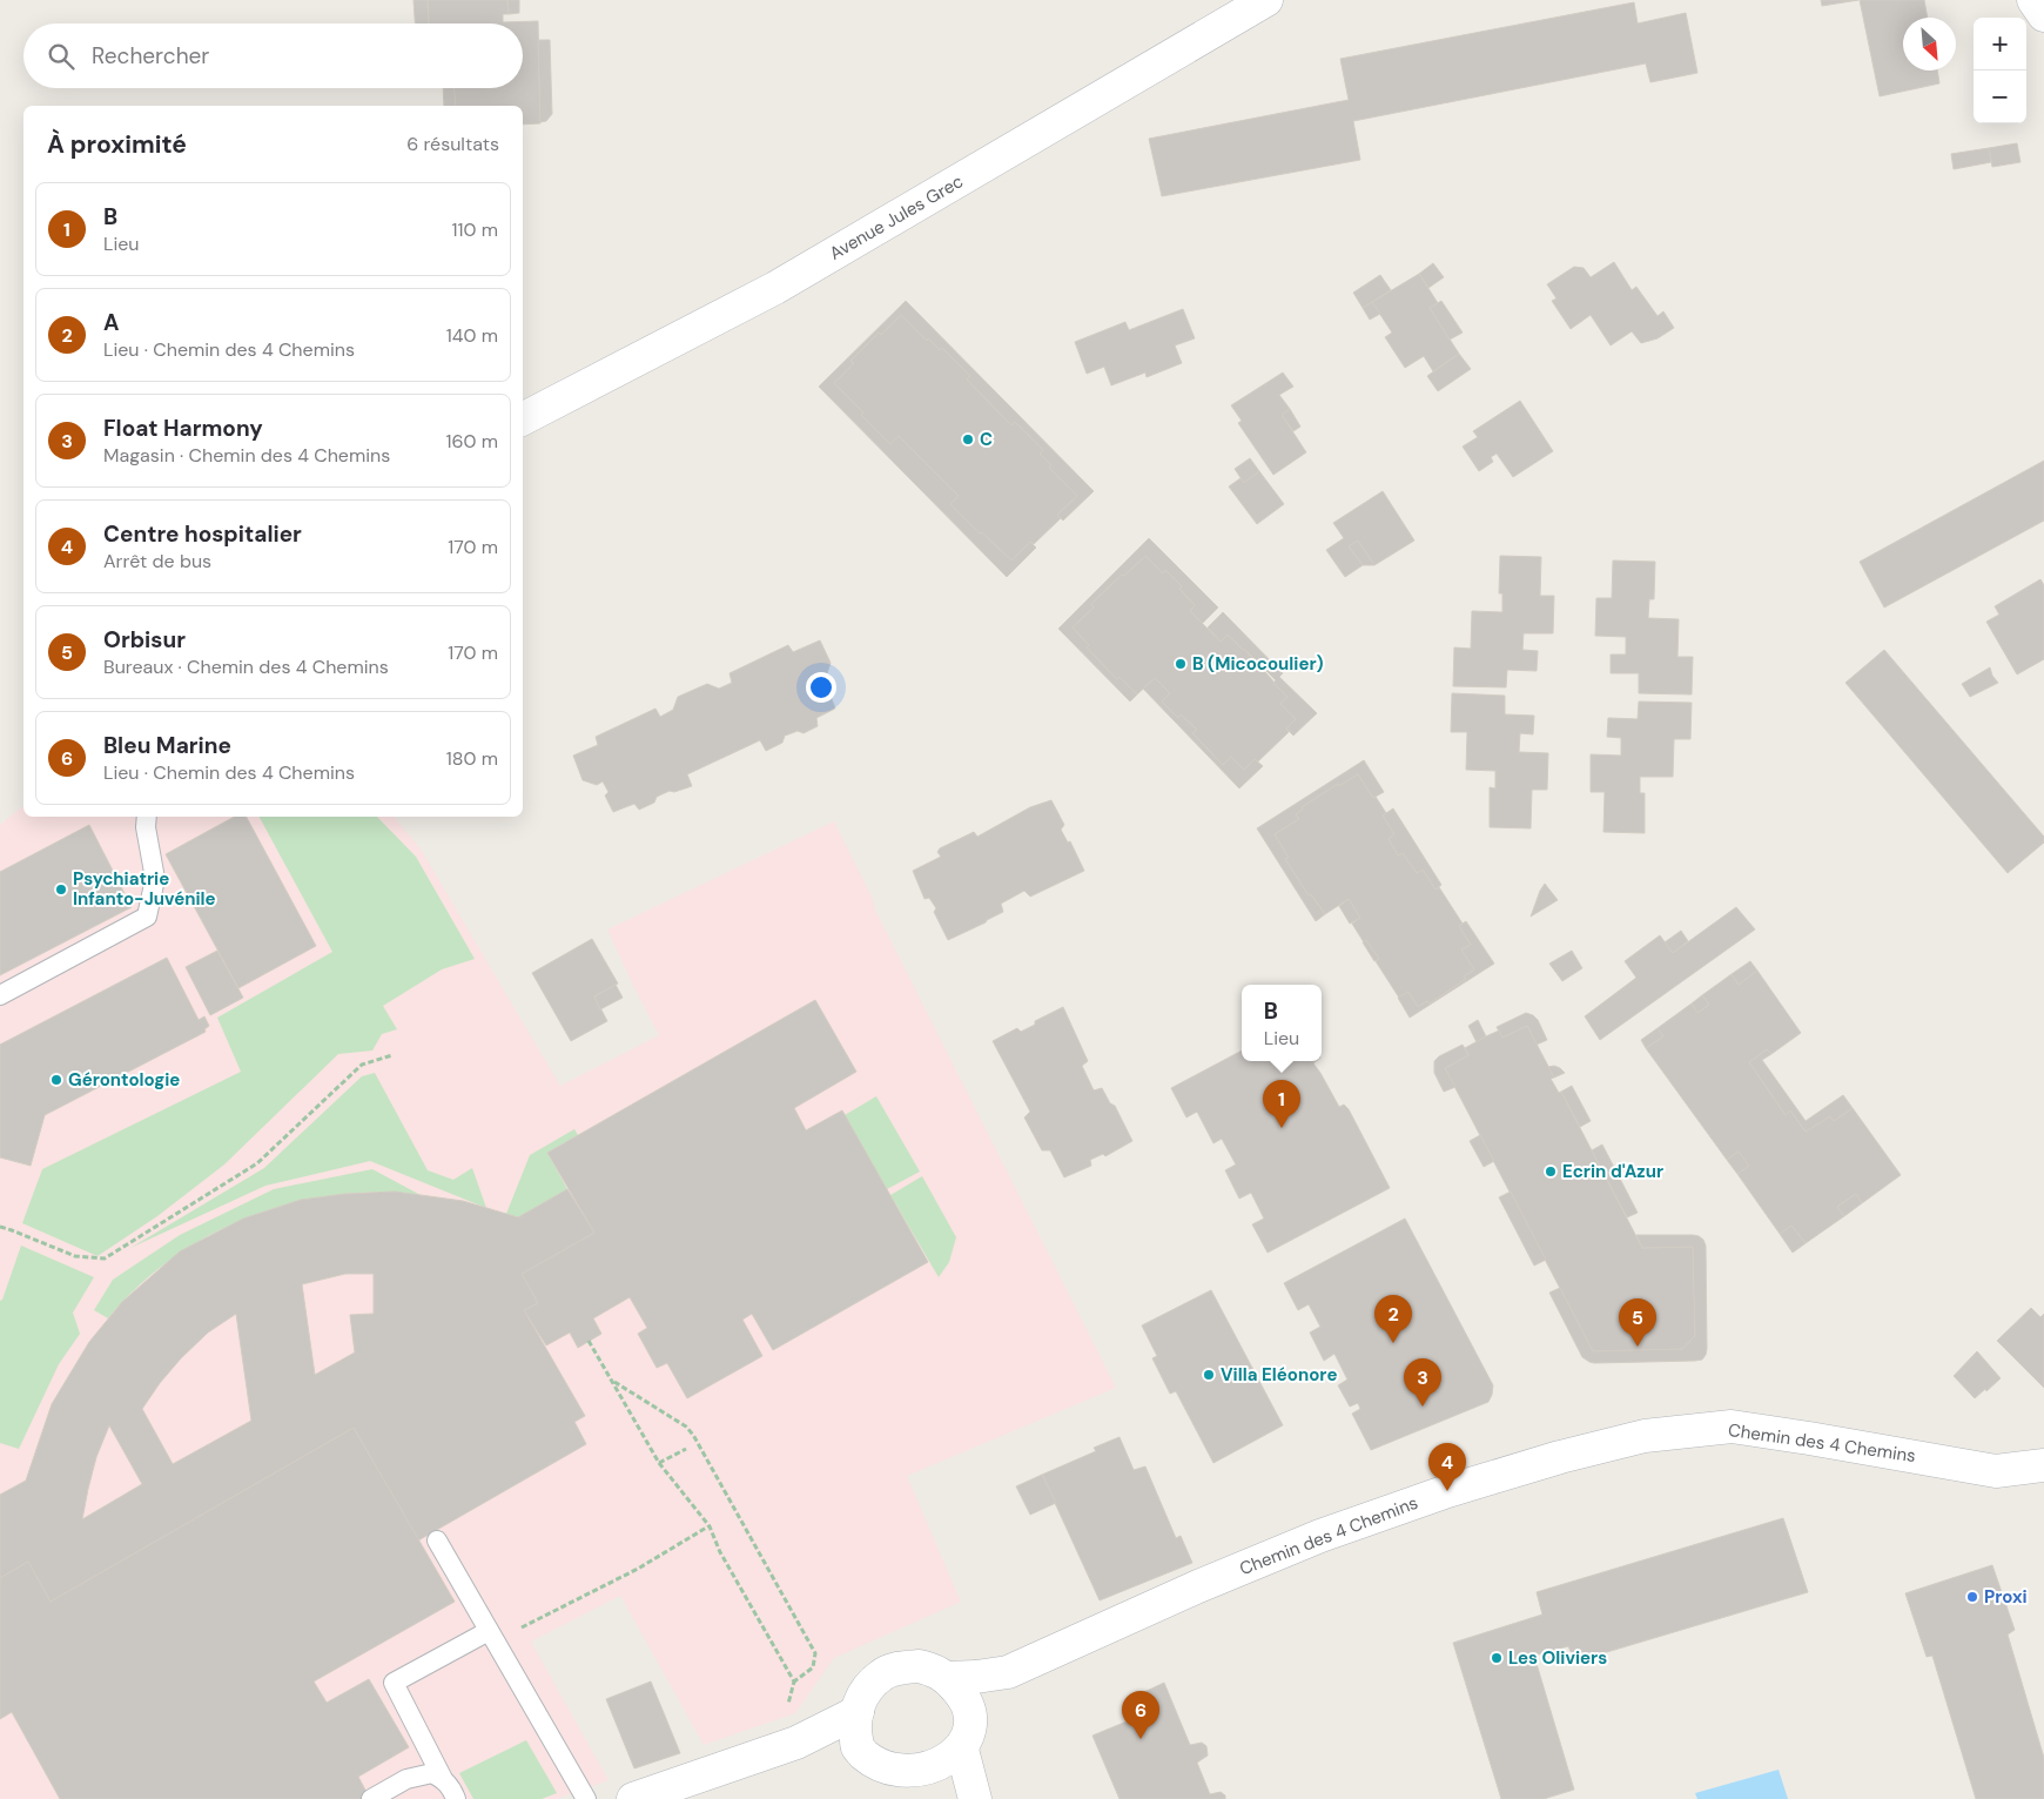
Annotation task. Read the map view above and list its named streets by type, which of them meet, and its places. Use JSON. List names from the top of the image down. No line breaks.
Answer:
{"streets":{"street":["Avenue Jules Grec","Chemin des 4 Chemins"]},"places":["C","B (Micocoulier)","Psychiatrie Infanto-Juvénile","Gérontologie","Ecrin d'Azur","Villa Eléonore","Proxi","Les Oliviers"],"north":"bottom right","page":{"map_buttons":["+","−"],"search":"Rechercher","heading":["À proximité","6 résultats"],"list":[{"mark":"1","name":"B","note":"Lieu","value":"110 m"},{"mark":"2","name":"A","note":"Lieu · Chemin des 4 Chemins","value":"140 m"},{"mark":"3","name":"Float Harmony","note":"Magasin · Chemin des 4 Chemins","value":"160 m"},{"mark":"4","name":"Centre hospitalier","note":"Arrêt de bus","value":"170 m"},{"mark":"5","name":"Orbisur","note":"Bureaux · Chemin des 4 Chemins","value":"170 m"},{"mark":"6","name":"Bleu Marine","note":"Lieu · Chemin des 4 Chemins","value":"180 m"}],"popup":["B","Lieu"],"pins":["1","2","5","3","4","6"]}}
